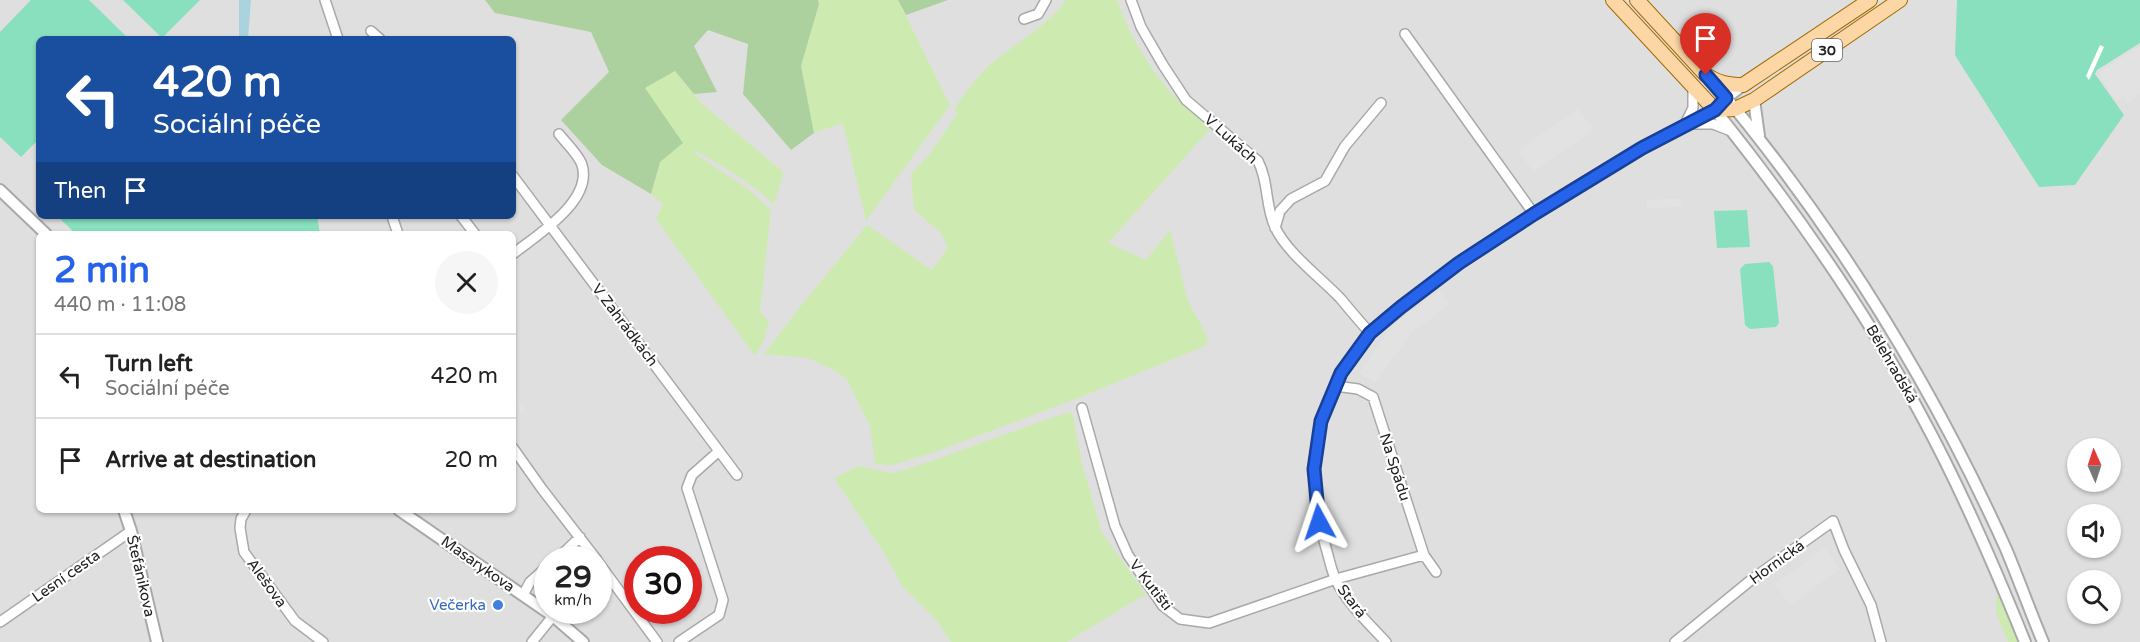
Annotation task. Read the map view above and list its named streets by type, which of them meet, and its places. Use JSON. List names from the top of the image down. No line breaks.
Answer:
{"streets":{"main road":["30"],"street":["V Lukách","V Zahrádkách","Bělehradská","Na Spádu","Hornická","Masarykova","Lesní cesta","Štefánikova","Alešova","V Kutišti","Stará"]},"crossings":[["30","Bělehradská"],["30","Stará"],["V Lukách","Stará"],["Bělehradská","Stará"],["Na Spádu","V Kutišti"],["Na Spádu","Stará"],["Lesní cesta","Štefánikova"],["V Kutišti","Stará"]],"places":["Večerka"],"north":"top","page":{"turn":["420 m","Sociální péče"],"then":"Then","heading":["2 min","440 m · 11:08"],"list":[{"name":"Turn left","note":"Sociální péče","value":"420 m"},{"name":"Arrive at destination","value":"20 m"}],"speed":"29 km/h","limit":"30"}}
